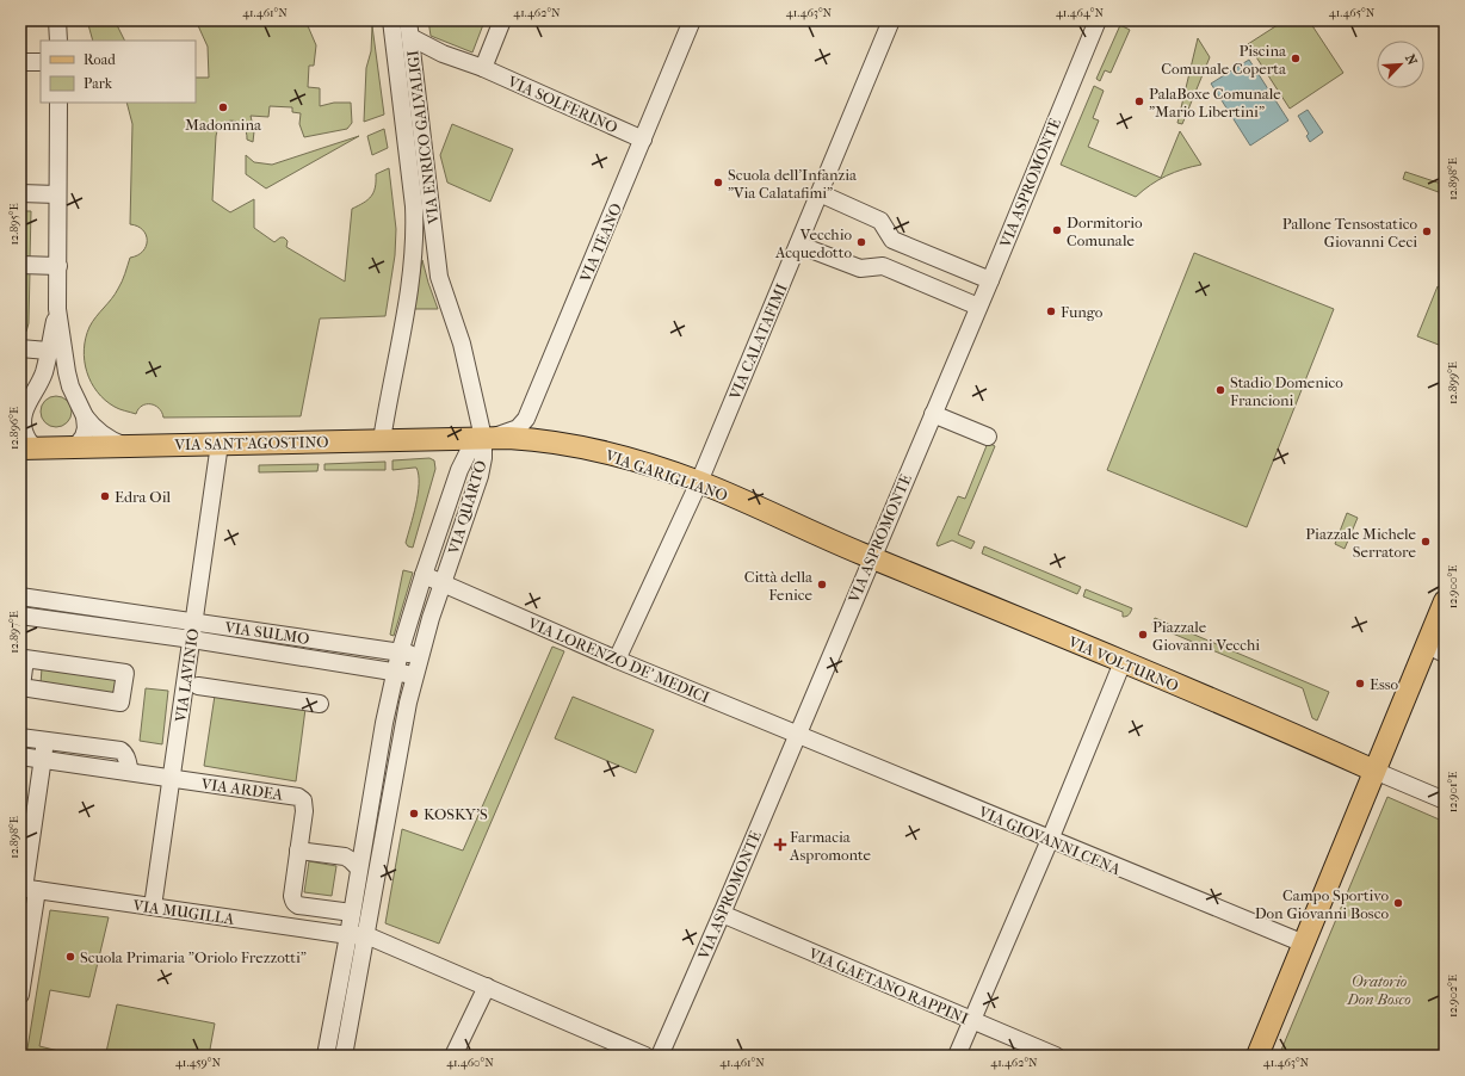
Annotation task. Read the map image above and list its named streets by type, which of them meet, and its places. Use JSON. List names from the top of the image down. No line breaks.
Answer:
{"streets":{"main road":["VIA SANT'AGOSTINO","VIA GARIGLIANO","VIA VOLTURNO"],"street":["VIA SOLFERINO","VIA ENRICO GALVALIGI","VIA ASPROMONTE","VIA TEANO","VIA CALATAFIMI","VIA QUARTO","VIA SULMO","VIA LORENZO DE' MEDICI","VIA LAVINIO","VIA ARDEA","VIA GIOVANNI CENA","VIA MUGILLA","VIA GAETANO RAPPINI"]},"crossings":[["VIA SOLFERINO","VIA ENRICO GALVALIGI"],["VIA SOLFERINO","VIA TEANO"],["VIA ENRICO GALVALIGI","VIA SANT'AGOSTINO"],["VIA ENRICO GALVALIGI","VIA GARIGLIANO"],["VIA ENRICO GALVALIGI","VIA QUARTO"],["VIA ASPROMONTE","VIA GARIGLIANO"],["VIA ASPROMONTE","VIA LORENZO DE' MEDICI"],["VIA ASPROMONTE","VIA VOLTURNO"],["VIA ASPROMONTE","VIA GIOVANNI CENA"],["VIA ASPROMONTE","VIA GAETANO RAPPINI"],["VIA CALATAFIMI","VIA GARIGLIANO"],["VIA CALATAFIMI","VIA LORENZO DE' MEDICI"],["VIA SANT'AGOSTINO","VIA GARIGLIANO"],["VIA SANT'AGOSTINO","VIA QUARTO"],["VIA SANT'AGOSTINO","VIA LAVINIO"],["VIA GARIGLIANO","VIA QUARTO"],["VIA GARIGLIANO","VIA VOLTURNO"],["VIA QUARTO","VIA SULMO"],["VIA QUARTO","VIA LORENZO DE' MEDICI"],["VIA QUARTO","VIA ARDEA"],["VIA QUARTO","VIA MUGILLA"],["VIA SULMO","VIA LAVINIO"],["VIA LORENZO DE' MEDICI","VIA GIOVANNI CENA"],["VIA LAVINIO","VIA ARDEA"],["VIA LAVINIO","VIA MUGILLA"]],"parks":["Oratorio Don Bosco"],"places":{"other":["Piscina Comunale Coperta","PalaBoxe Comunale \"Mario Libertini\"","Madonnina","Scuola dell'Infanzia \"Via Calatafimi\"","Dormitorio Comunale","Pallone Tensostatico Giovanni Ceci","Vecchio Acquedotto","Fungo","Stadio Domenico Francioni","Edra Oil","Piazzale Michele Serratore","Città della Fenice","Piazzale Giovanni Vecchi","Esso","KOSKY'S","Campo Sportivo Don Giovanni Bosco","Scuola Primaria \"Oriolo Frezzotti\""],"health":["Farmacia Aspromonte"]},"legend":["Road","Park"],"north":"top right","coordinates":["41.461°N","41.462°N","41.463°N","41.464°N","41.465°N","12.898°E","12.895°E","12.899°E","12.896°E","12.900°E","12.897°E","12.901°E","12.902°E","41.459°N","41.460°N"]}
